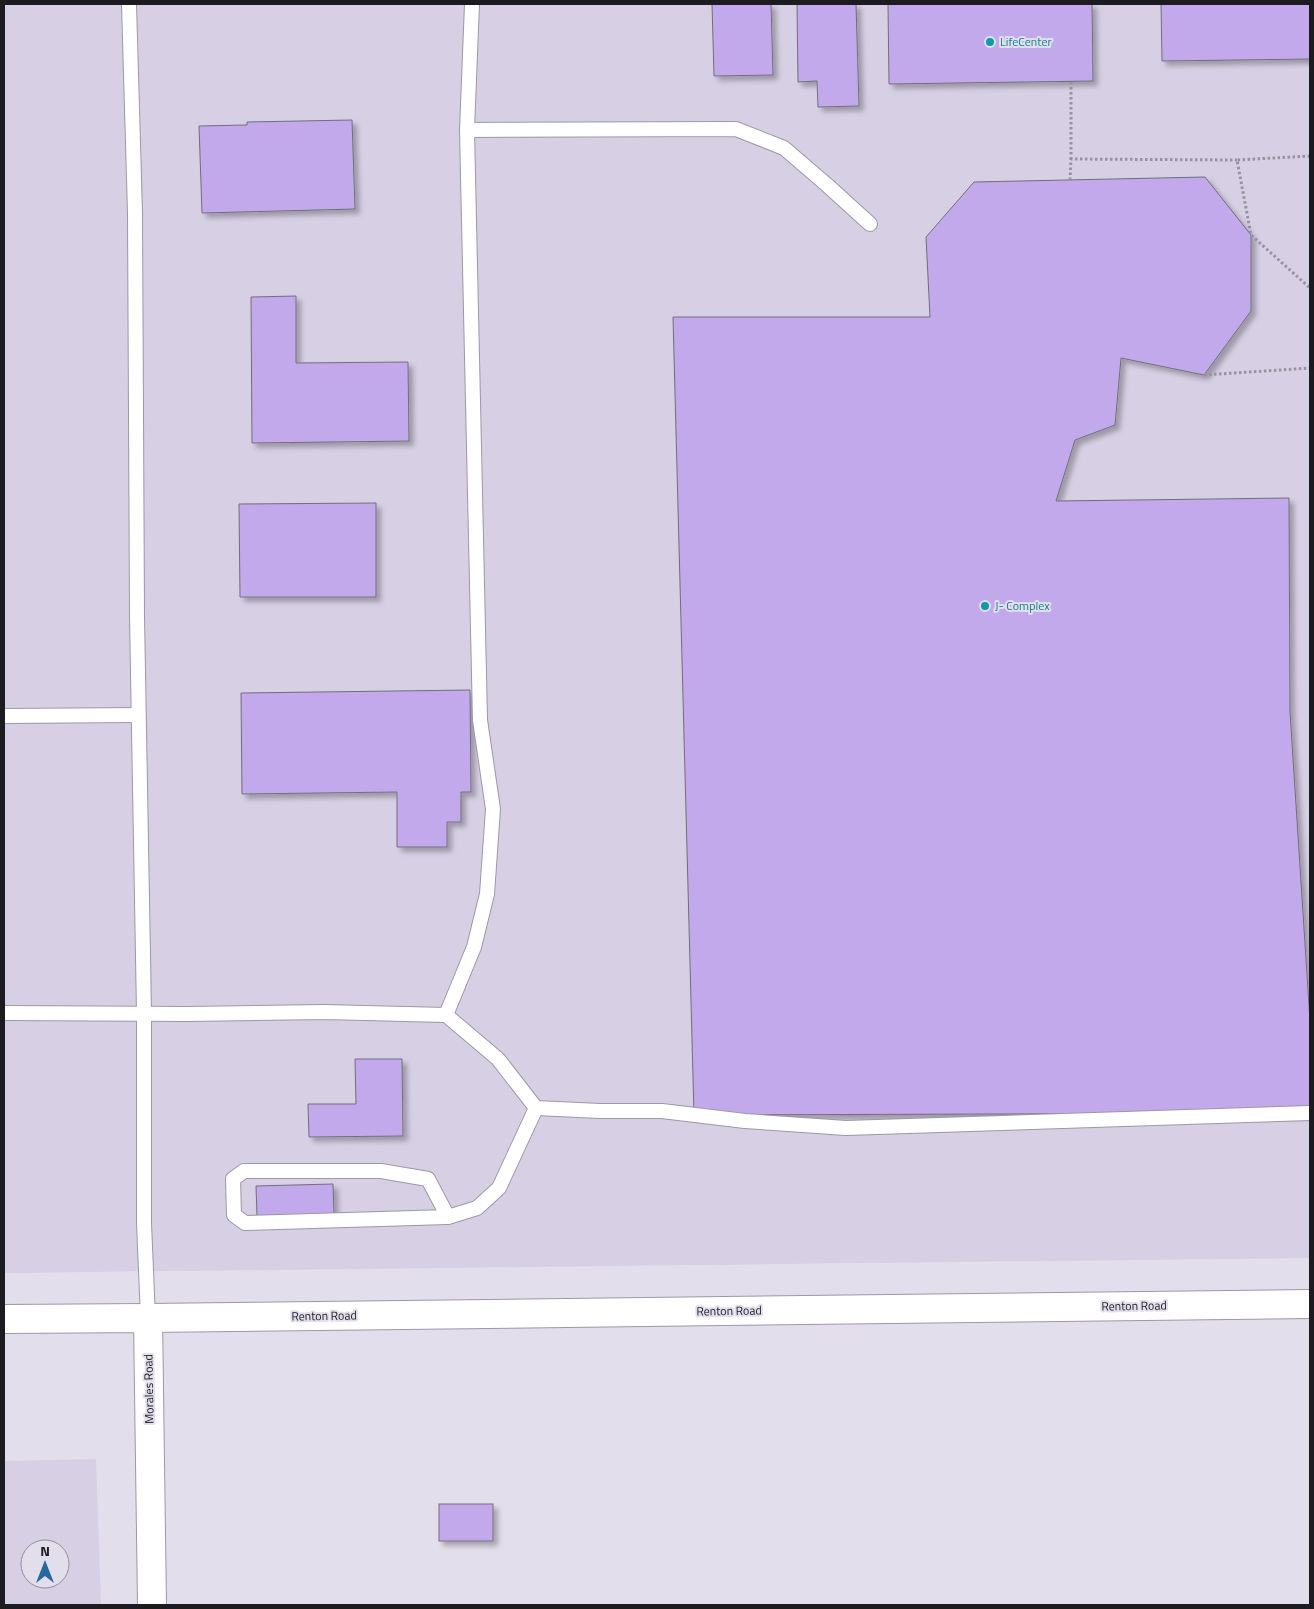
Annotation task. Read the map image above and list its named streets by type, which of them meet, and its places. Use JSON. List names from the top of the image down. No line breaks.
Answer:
{"streets":{"street":["Renton Road","Morales Road"]},"crossings":[["Renton Road","Morales Road"]],"places":["LifeCenter","J- Complex"],"north":"top"}
